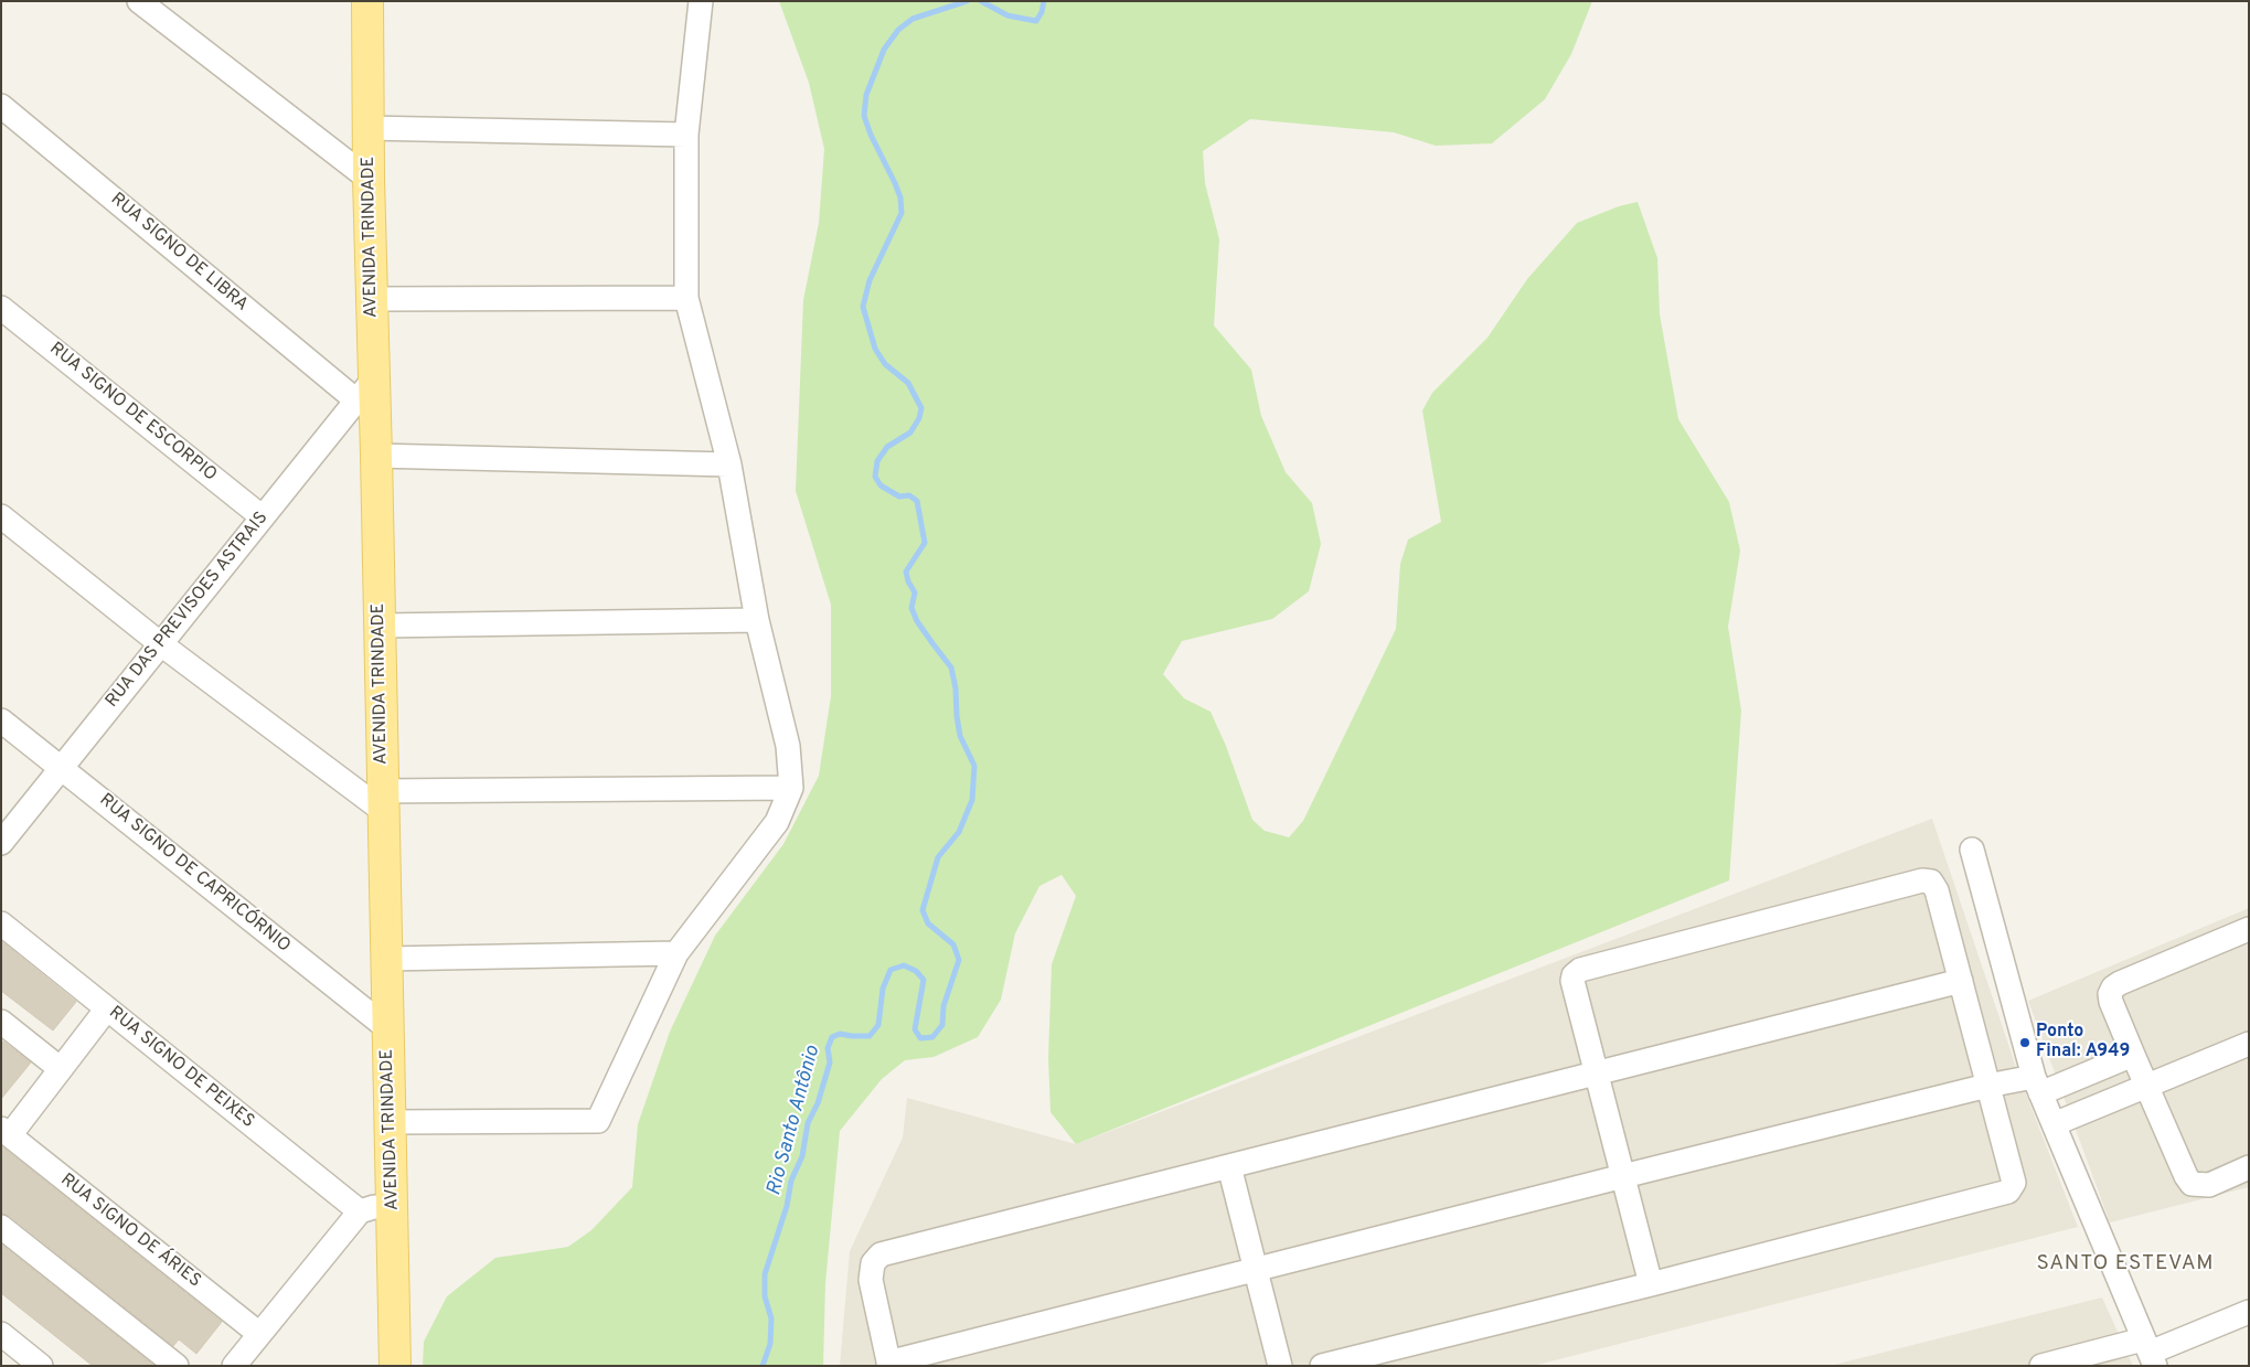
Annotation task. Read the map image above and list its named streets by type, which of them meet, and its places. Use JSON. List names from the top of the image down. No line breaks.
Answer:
{"streets":{"main road":["AVENIDA TRINDADE"],"street":["RUA SIGNO DE LIBRA","RUA SIGNO DE ESCORPIO","RUA DAS PREVISOES ASTRAIS","RUA SIGNO DE CAPRICÓRNIO","RUA SIGNO DE PEIXES","RUA SIGNO DE ÁRIES"]},"crossings":[["AVENIDA TRINDADE","RUA SIGNO DE LIBRA"],["AVENIDA TRINDADE","RUA DAS PREVISOES ASTRAIS"],["AVENIDA TRINDADE","RUA SIGNO DE CAPRICÓRNIO"],["RUA SIGNO DE LIBRA","RUA DAS PREVISOES ASTRAIS"],["RUA SIGNO DE ESCORPIO","RUA DAS PREVISOES ASTRAIS"],["RUA DAS PREVISOES ASTRAIS","RUA SIGNO DE CAPRICÓRNIO"]],"districts":["SANTO ESTEVAM"],"water":["Rio Santo Antônio"],"places":["Ponto Final: A949"]}
